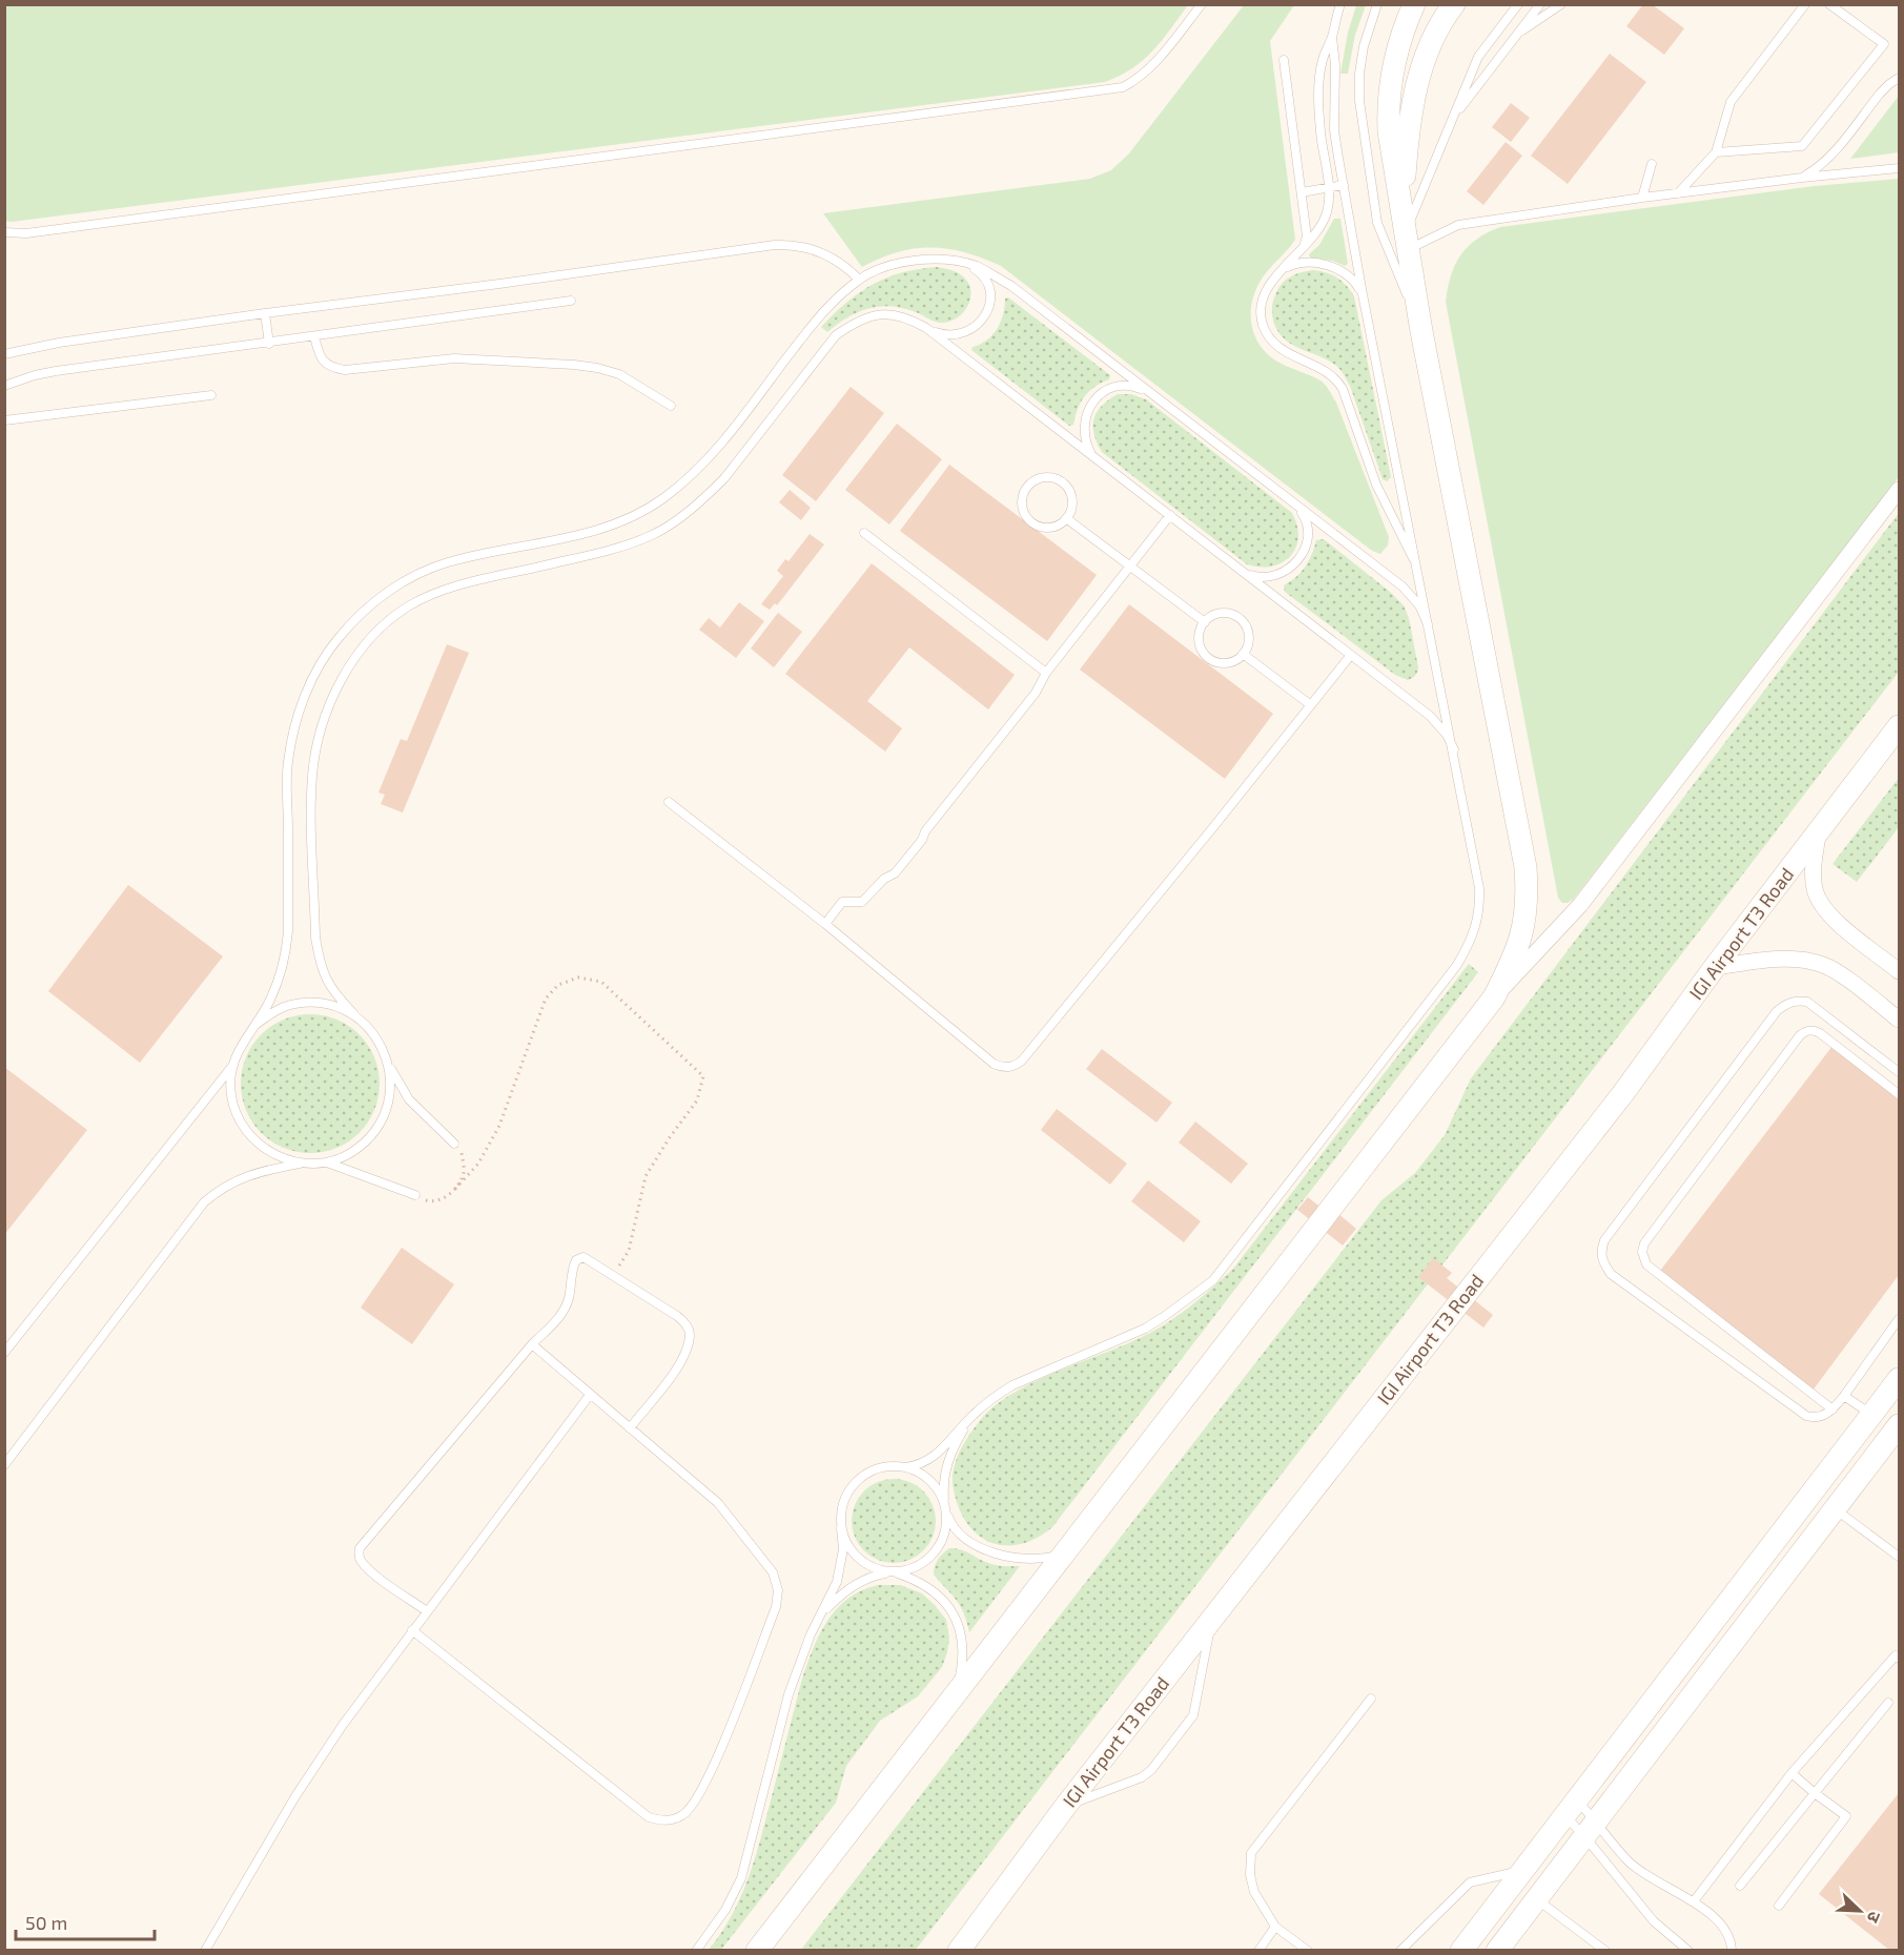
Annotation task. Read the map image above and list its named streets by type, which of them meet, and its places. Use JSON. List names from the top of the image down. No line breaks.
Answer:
{"streets":{"main road":["IGI Airport T3 Road"]},"scale_bar":"50 m","north":"bottom right"}
